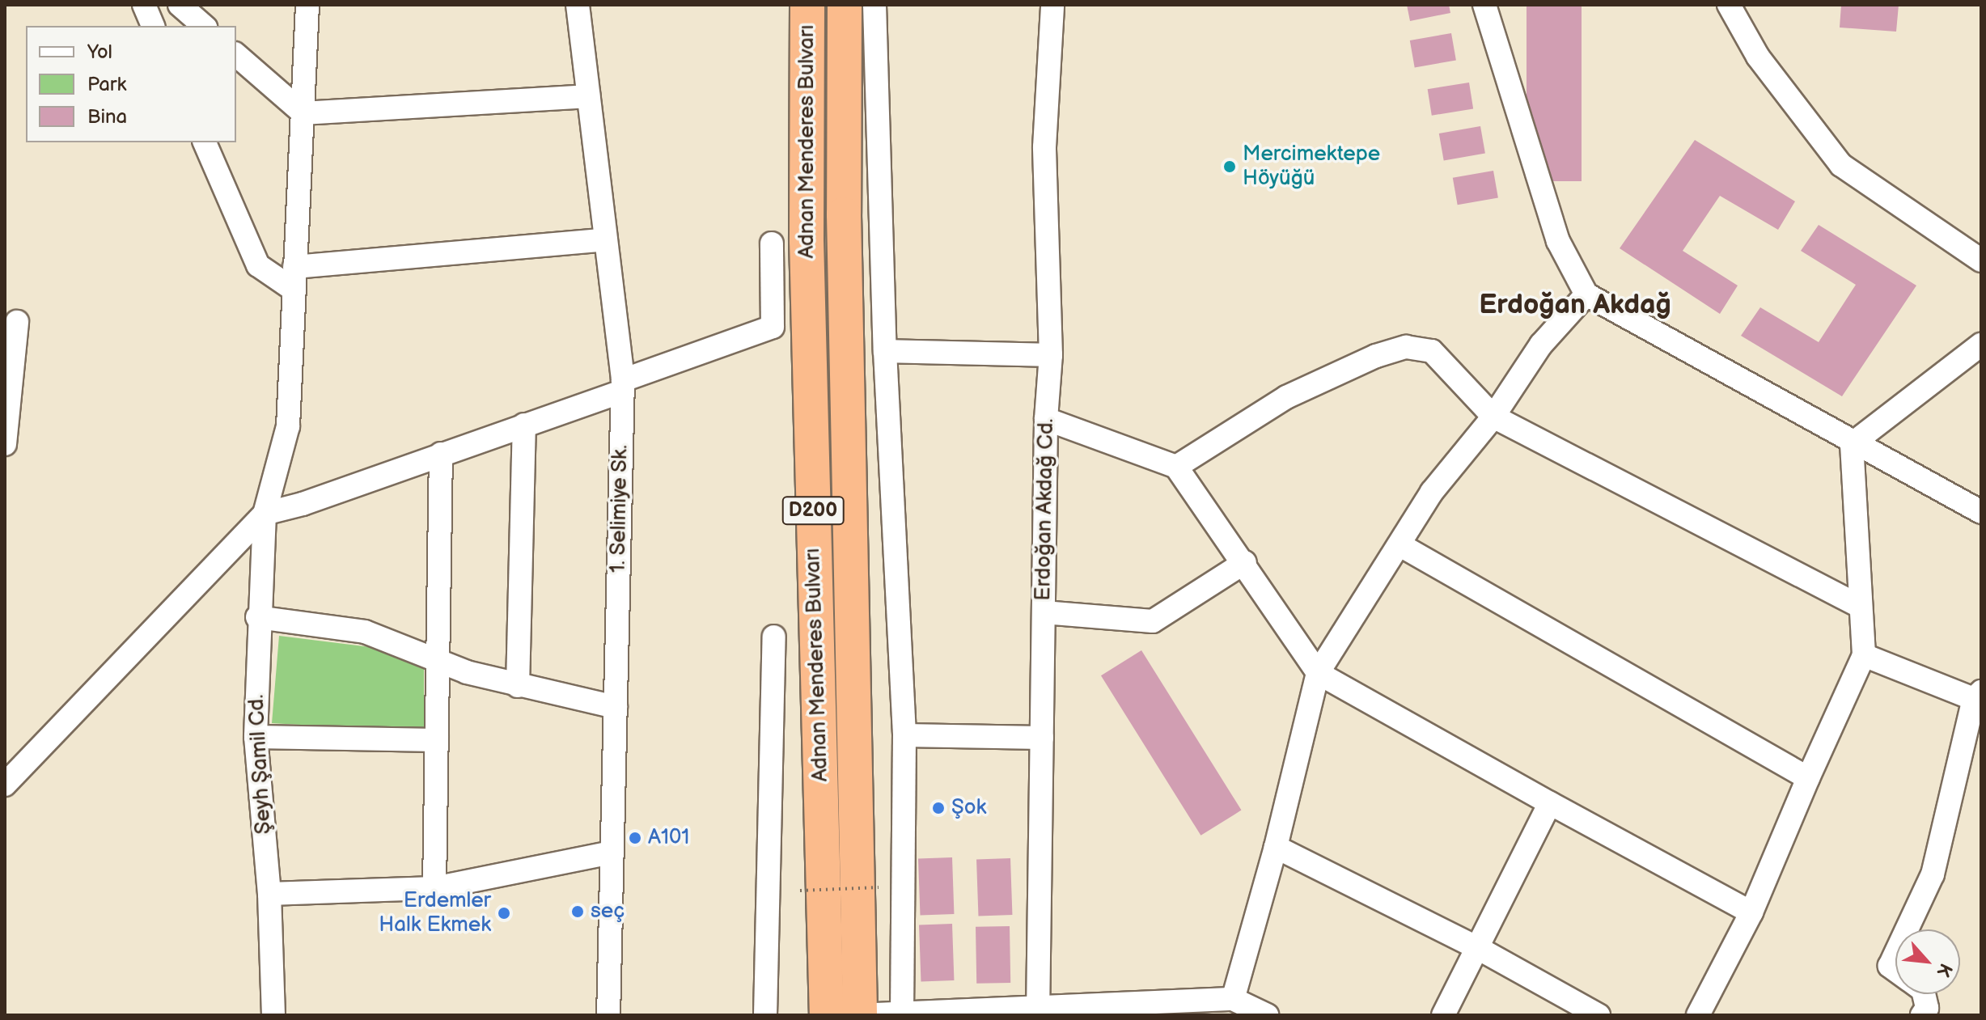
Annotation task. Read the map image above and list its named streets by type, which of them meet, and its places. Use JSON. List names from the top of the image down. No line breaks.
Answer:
{"streets":{"highway":["Adnan Menderes Bulvarı","D200"],"street":["1. Selimiye Sk.","Erdoğan Akdağ Cd.","Şeyh Şamil Cd."]},"districts":["Erdoğan Akdağ"],"places":["Mercimektepe Höyüğü","Şok","A101","seç","Erdemler Halk Ekmek"],"legend":["Yol","Park","Bina"],"north":"bottom right"}
